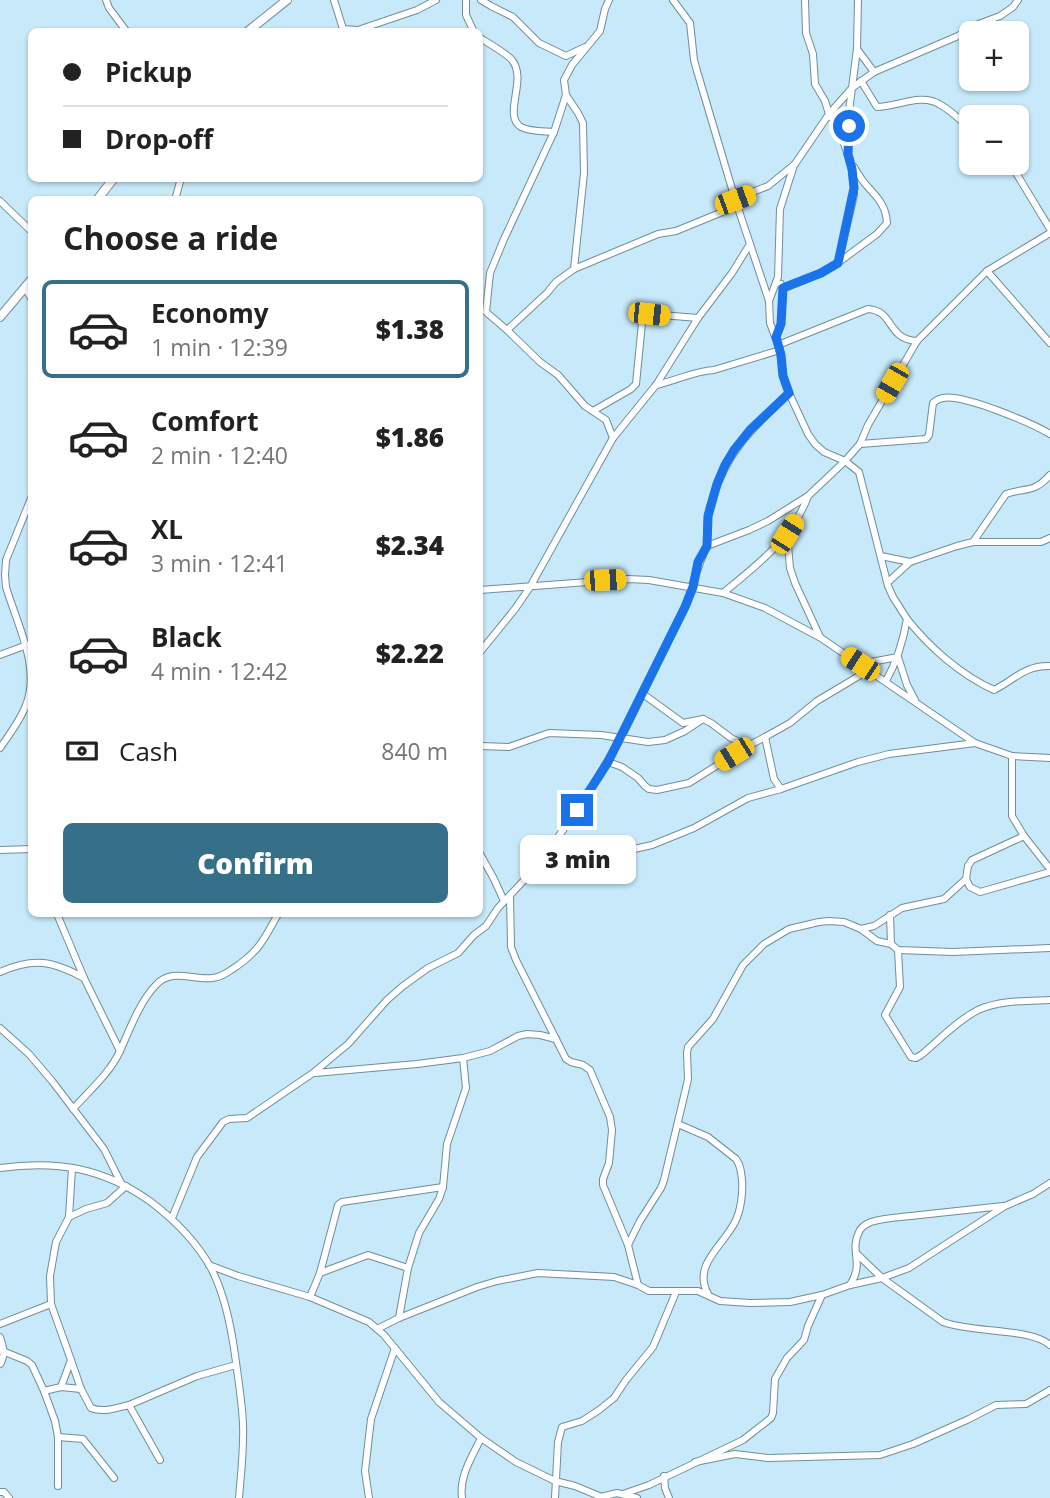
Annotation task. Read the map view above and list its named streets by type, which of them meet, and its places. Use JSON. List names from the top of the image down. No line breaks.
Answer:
{"page":{"map_buttons":["+","−"],"banner":["Pickup","Drop-off"],"heading":"Choose a ride","list":[{"name":"Economy","note":"1 min · 12:39","value":"$1.38"},{"name":"Comfort","note":"2 min · 12:40","value":"$1.86"},{"name":"XL","note":"3 min · 12:41","value":"$2.34"},{"name":"Black","note":"4 min · 12:42","value":"$2.22"}],"pay":["Cash","840 m"],"buttons":"Confirm","bubble":"3 min"}}
